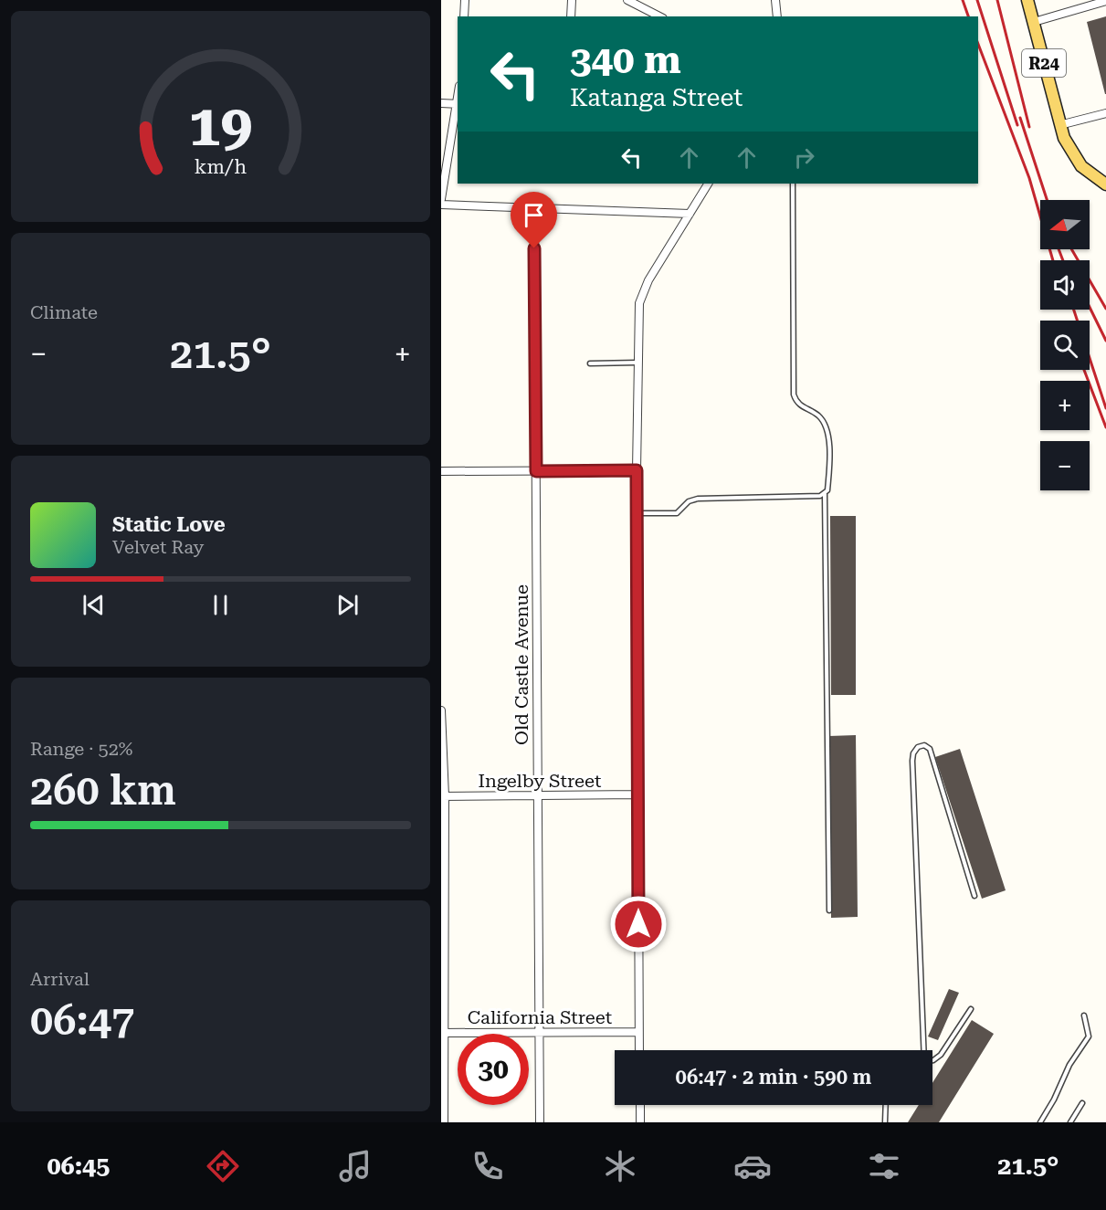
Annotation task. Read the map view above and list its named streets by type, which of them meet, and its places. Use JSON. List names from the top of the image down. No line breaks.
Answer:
{"streets":{"main road":["R24"],"street":["Old Castle Avenue","Ingelby Street","California Street"]},"crossings":[["Old Castle Avenue","Ingelby Street"],["Old Castle Avenue","California Street"]],"north":"left","page":{"turn":["340 m","Katanga Street"],"map_buttons":["+","−"],"tile":["Climate",["Range · 52%","260 km"],["Arrival","06:47"]],"heat":["−","21.5°","+"],"song":["Static Love","Velvet Ray"],"limit":"30","trip":"06:47 · 2 min · 590 m","tabs":["06:45","21.5°"],"gauge":["19","km/h"]}}
